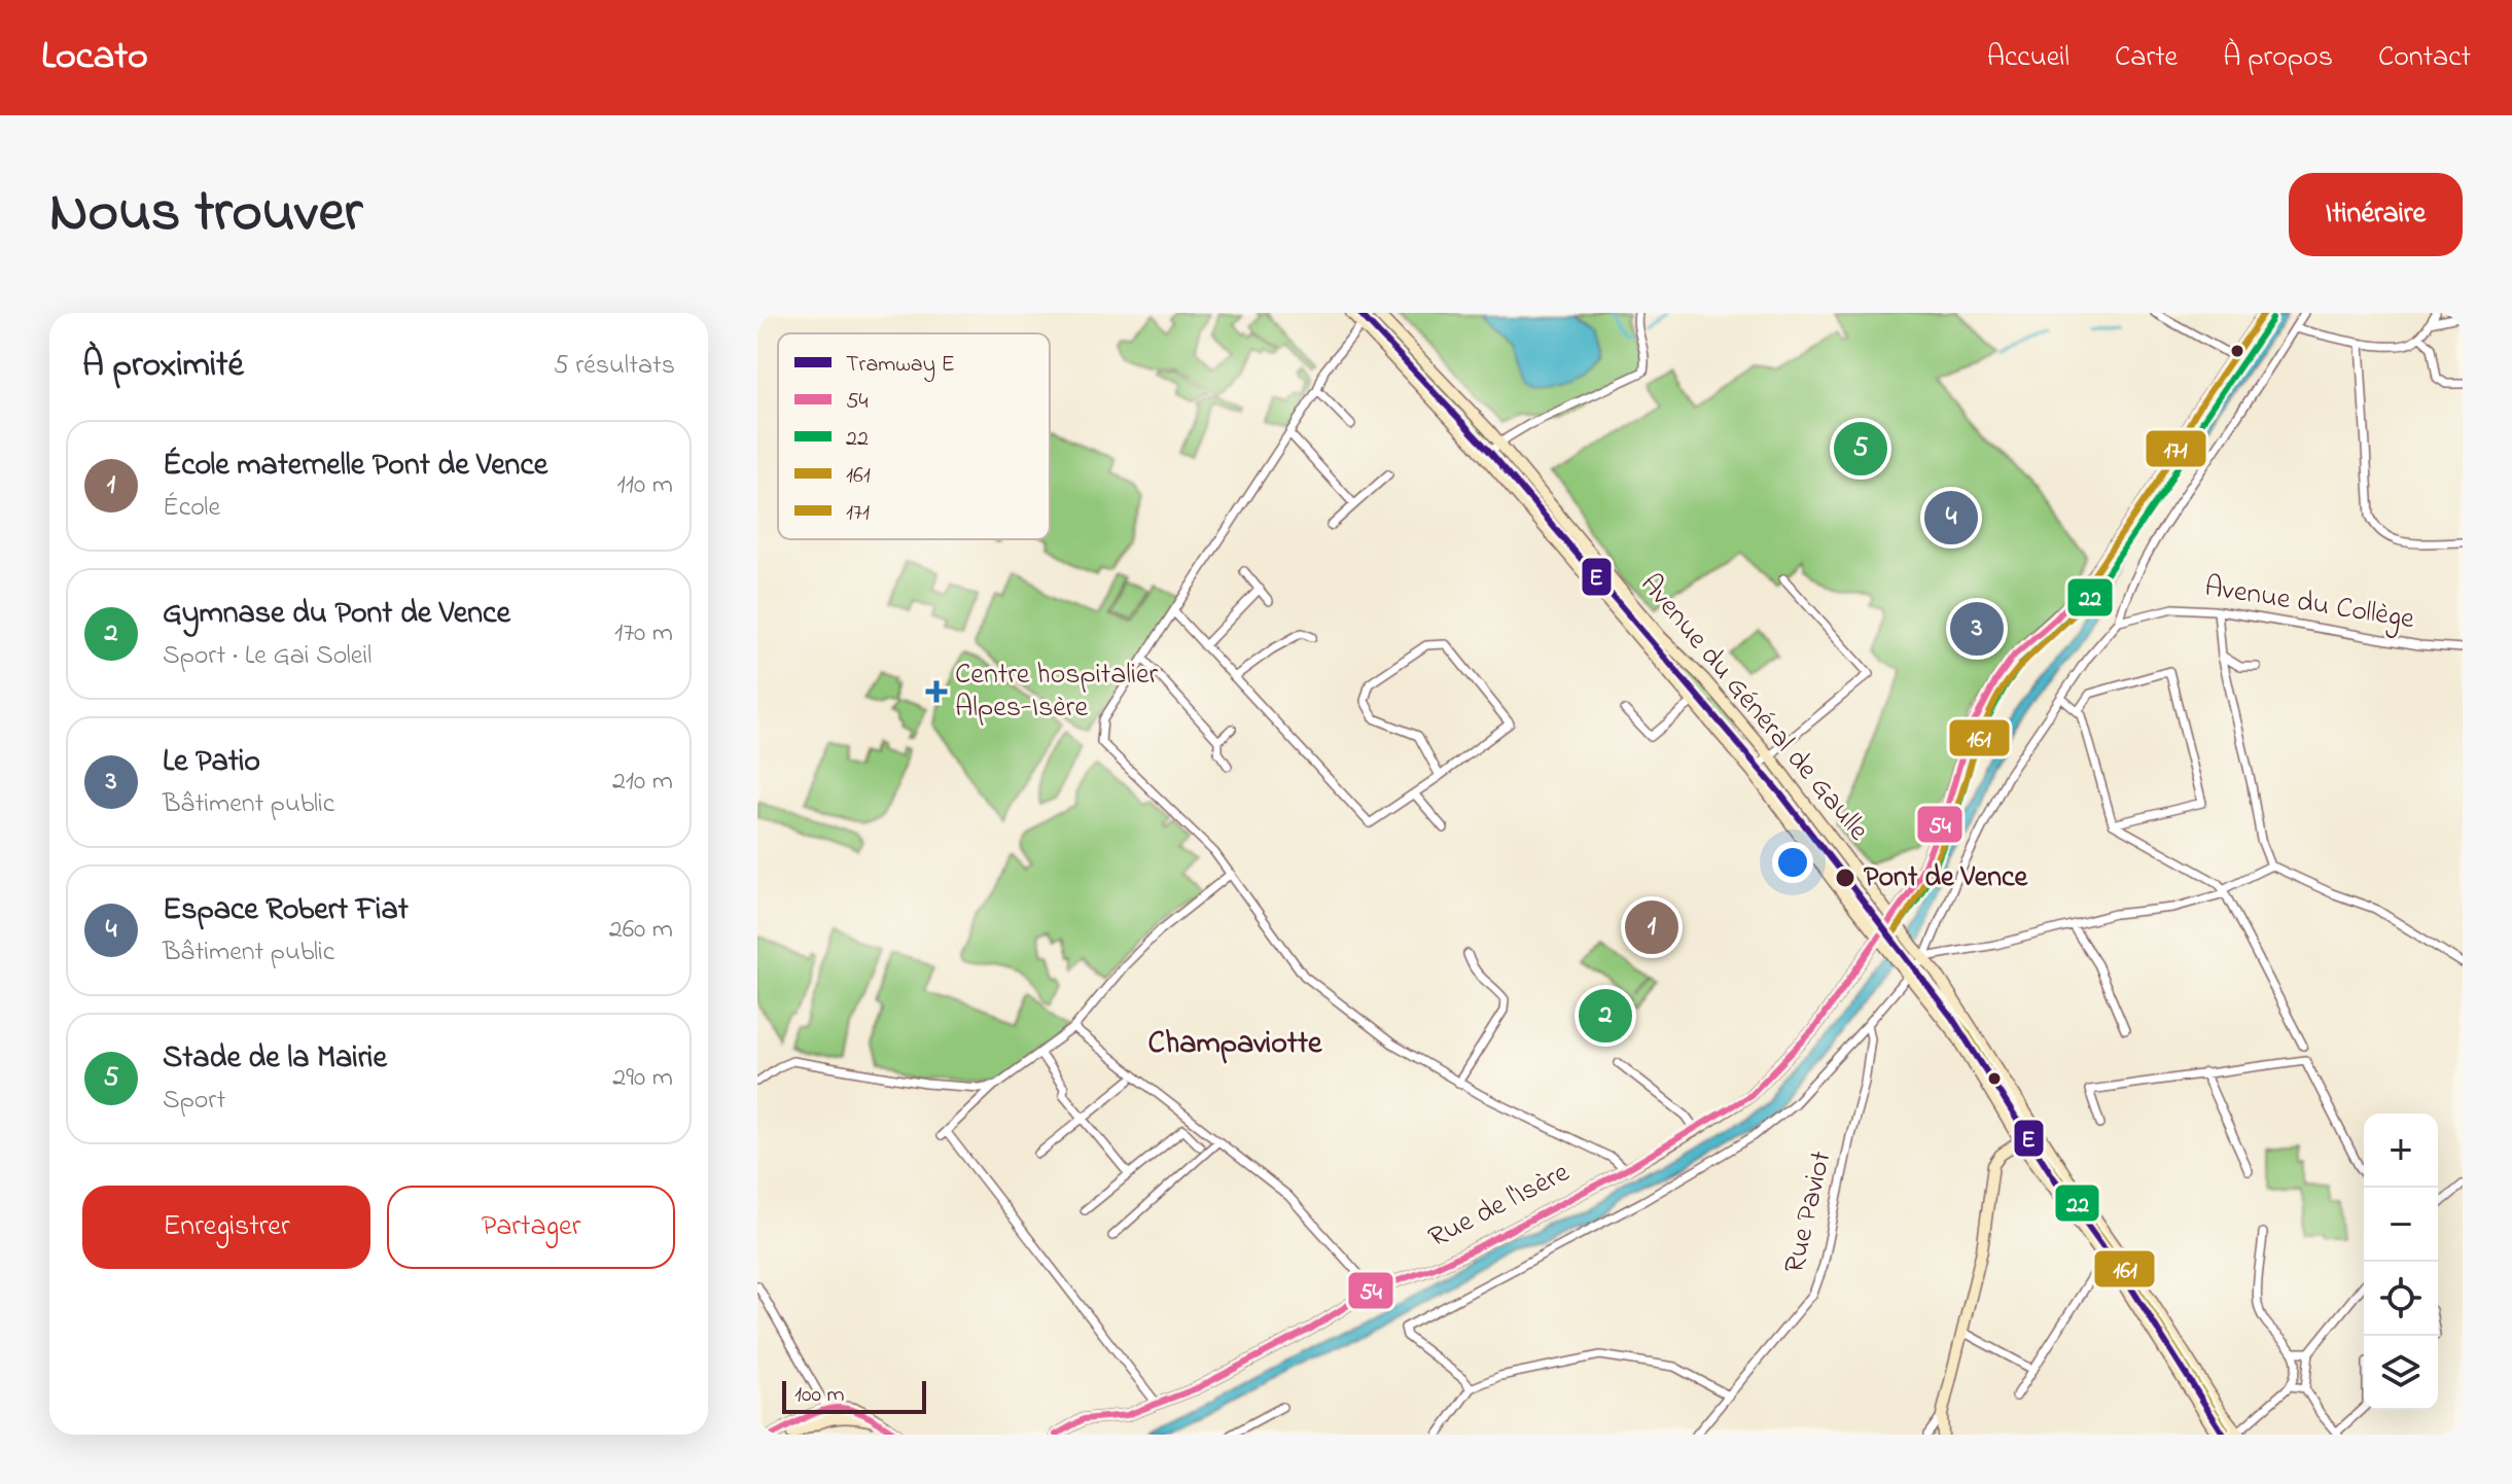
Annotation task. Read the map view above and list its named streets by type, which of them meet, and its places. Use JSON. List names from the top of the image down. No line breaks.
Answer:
{"streets":{"main road":["Avenue du Général de Gaulle","Rue de l'Isère"],"street":["Avenue du Collège","Rue Paviot"]},"crossings":[["Avenue du Général de Gaulle","Rue de l'Isère"]],"districts":["Champaviotte"],"places":{"health":["Centre hospitalier Alpes-Isère"],"other":["Pont de Vence"]},"lines":["tram line E","transit line 171","transit line 22","transit line 54","transit line 161"],"legend":["Tramway E","54","22","161","171"],"scale_bar":"100 m","page":{"header":"Locato","nav":["Accueil","Carte","À propos","Contact"],"title":"Nous trouver","buttons":["Itinéraire",["Enregistrer","Partager"]],"heading":["À proximité","5 résultats"],"pins":["5","4","3","1","2"],"list":[{"mark":"1","name":"École maternelle Pont de Vence","note":"École","value":"110 m"},{"mark":"2","name":"Gymnase du Pont de Vence","note":"Sport · Le Gai Soleil","value":"170 m"},{"mark":"3","name":"Le Patio","note":"Bâtiment public","value":"210 m"},{"mark":"4","name":"Espace Robert Fiat","note":"Bâtiment public","value":"260 m"},{"mark":"5","name":"Stade de la Mairie","note":"Sport","value":"290 m"}],"map_buttons":["+","−"],"scale":"100 m"}}
